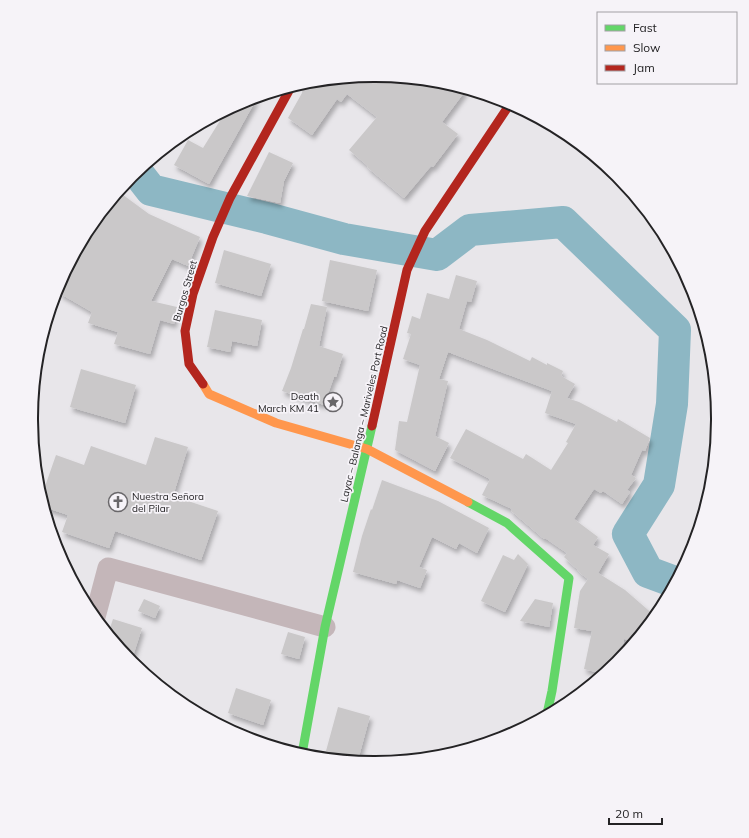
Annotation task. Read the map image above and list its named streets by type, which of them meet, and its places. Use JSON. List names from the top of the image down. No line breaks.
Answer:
{"streets":{"street":["Burgos Street","Layac – Balanga – Mariveles Port Road"]},"crossings":[["Burgos Street","Layac – Balanga – Mariveles Port Road"]],"places":{"place":["Death March KM 41"],"church":["Nuestra Señora del Pilar"]},"legend":["Fast","Slow","Jam"],"scale_bar":"20 m"}
